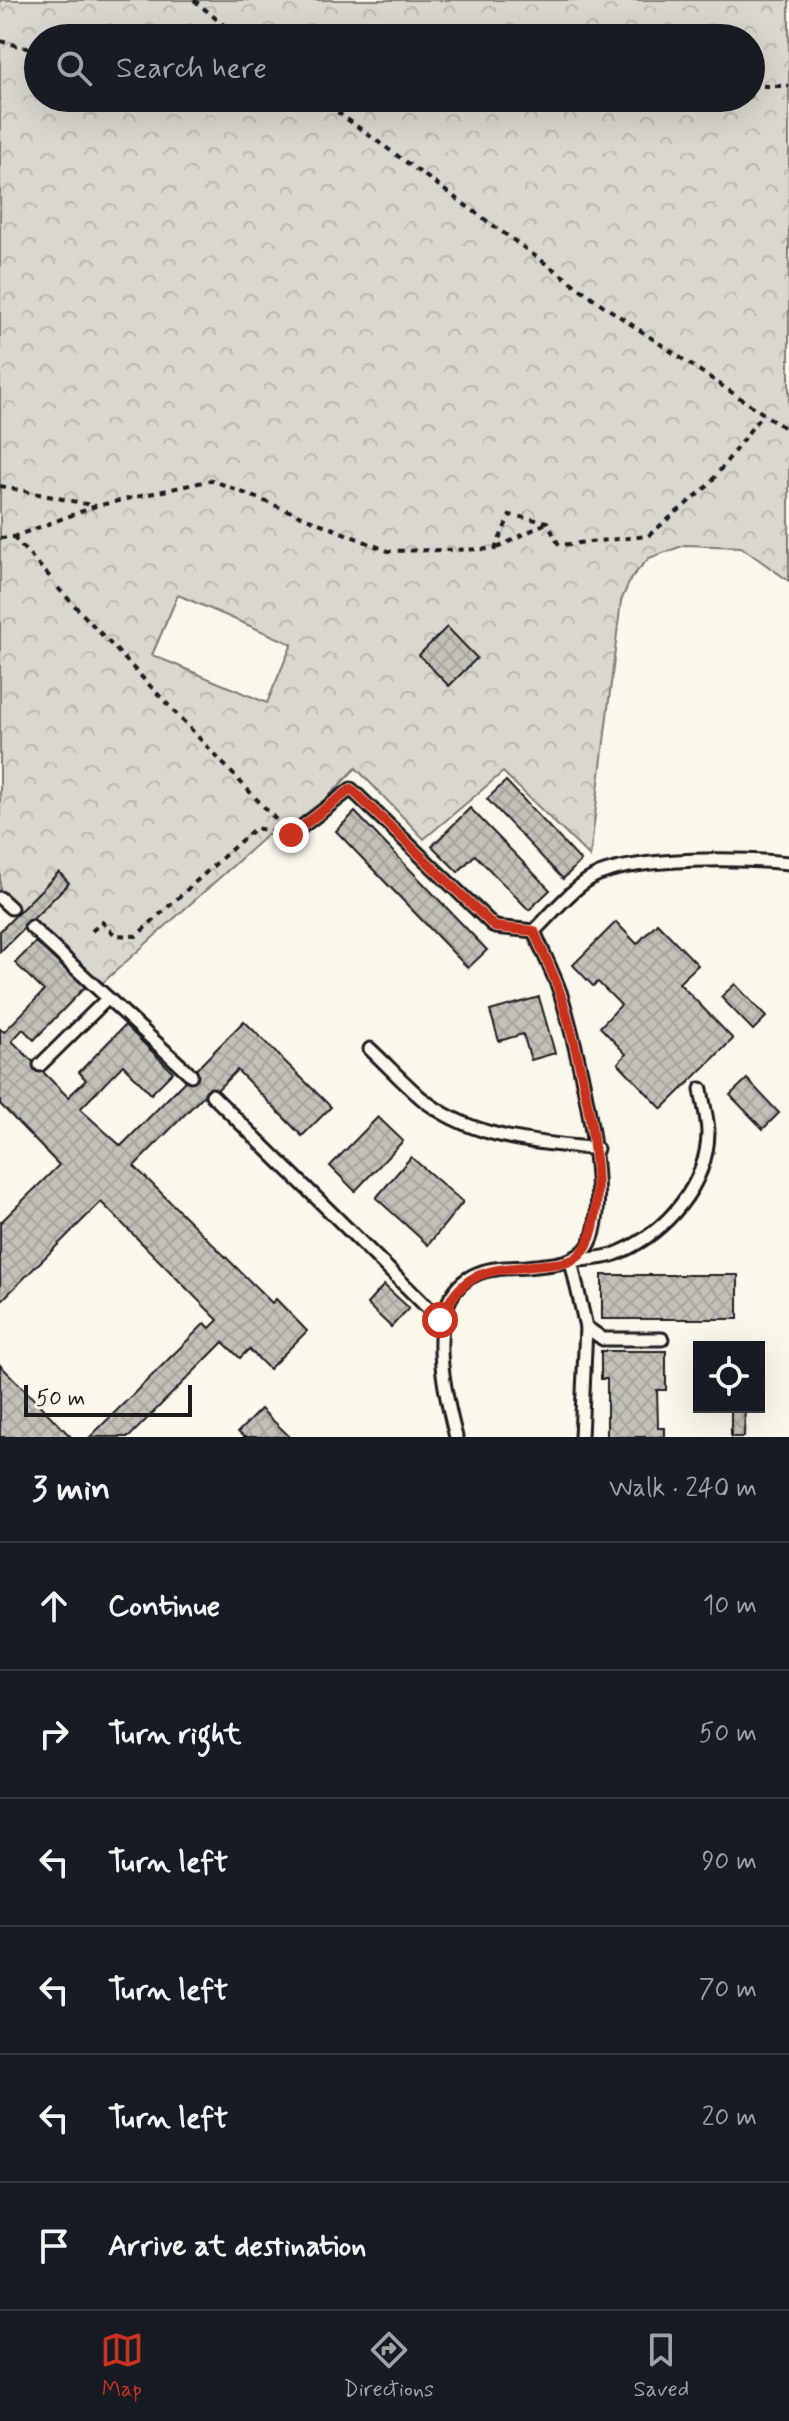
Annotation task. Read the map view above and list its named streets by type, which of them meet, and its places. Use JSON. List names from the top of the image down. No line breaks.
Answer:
{"scale_bar":"50 m","page":{"search":"Search here","scale":"50 m","heading":["3 min","Walk · 240 m"],"list":[["Continue","10 m"],["Turn right","50 m"],["Turn left","90 m"],["Turn left","70 m"],["Turn left","20 m"],"Arrive at destination"],"nav":["Map","Directions","Saved"]}}
